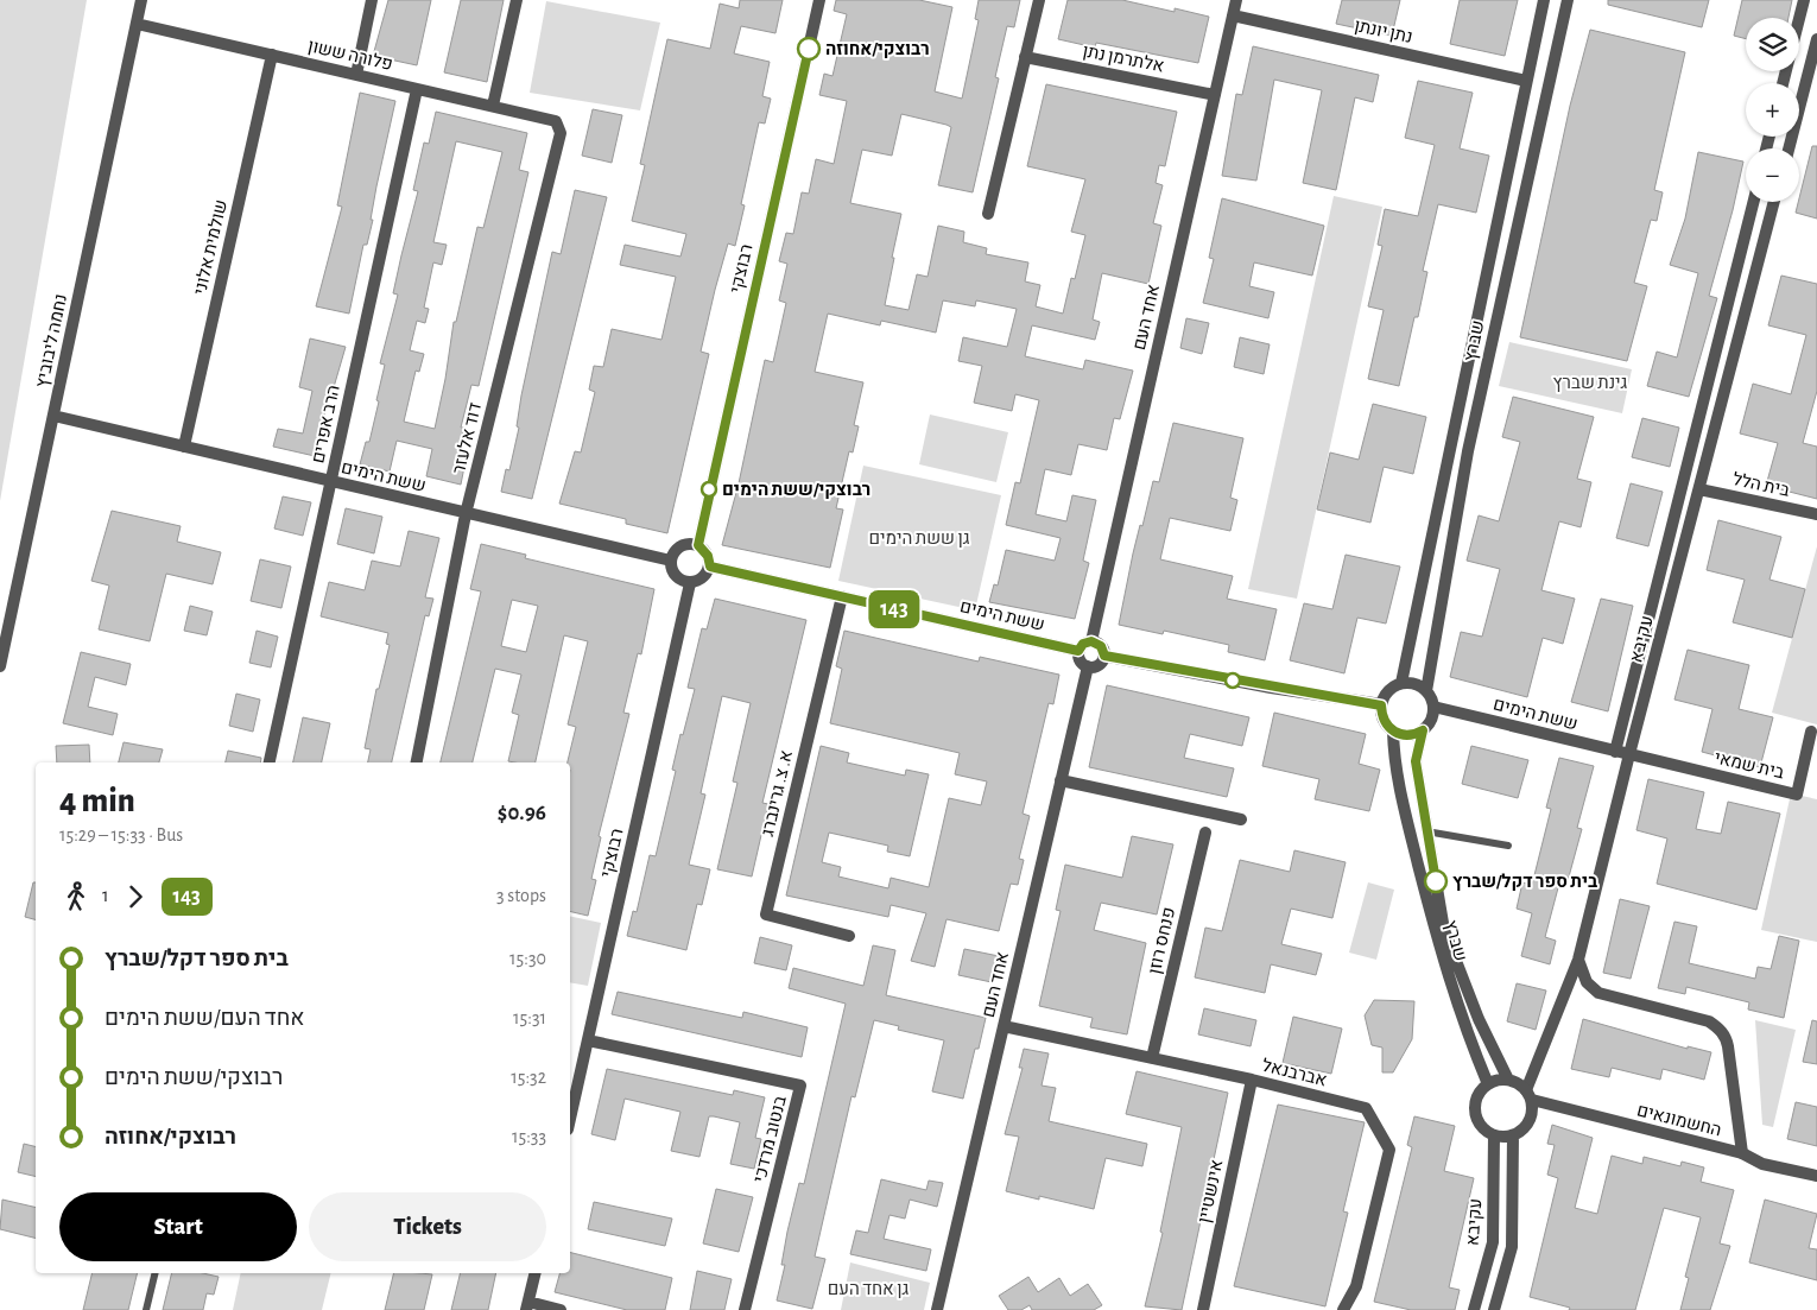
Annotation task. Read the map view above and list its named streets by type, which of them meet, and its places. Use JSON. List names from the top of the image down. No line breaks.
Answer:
{"streets":{"street":["נתן יונתן","פלורה ששון","אלתרמן נתן","שולמית אלוני","רבוצקי","אחד העם","נחמה ליבוביץ","שברץ","הרב אפרים","דוד אלעזר","ששת הימים","בית הלל","עקיבא","בית שמאי","א. צ. גרינברג","פנחס רוזן","אברבנאל","החשמונאים","בנטוב מרדכי","אינשטיין"]},"crossings":[["נתן יונתן","אחד העם"],["נתן יונתן","שברץ"],["פלורה ששון","שולמית אלוני"],["פלורה ששון","נחמה ליבוביץ"],["פלורה ששון","הרב אפרים"],["פלורה ששון","דוד אלעזר"],["אלתרמן נתן","אחד העם"],["שולמית אלוני","ששת הימים"],["רבוצקי","ששת הימים"],["רבוצקי","בנטוב מרדכי"],["אחד העם","ששת הימים"],["אחד העם","אברבנאל"],["נחמה ליבוביץ","ששת הימים"],["שברץ","ששת הימים"],["שברץ","עקיבא"],["שברץ","החשמונאים"],["הרב אפרים","ששת הימים"],["דוד אלעזר","ששת הימים"],["ששת הימים","עקיבא"],["ששת הימים","בית שמאי"],["ששת הימים","א. צ. גרינברג"],["בית הלל","עקיבא"],["עקיבא","בית שמאי"],["עקיבא","החשמונאים"],["פנחס רוזן","אברבנאל"],["אברבנאל","אינשטיין"]],"parks":["גינת שברץ","גן ששת הימים","גן אחד העם"],"places":["רבוצקי/אחוזה","רבוצקי/ששת הימים","בית ספר דקל/שברץ"],"lines":["bus line 143"],"page":{"on_map":"143","map_buttons":["+","−"],"heading":["4 min","15:29 – 15:33 · Bus","$0.96"],"legs":["1","143","3 stops"],"list":[{"name":"בית ספר דקל/שברץ","value":"15:30"},{"name":"אחד העם/ששת הימים","value":"15:31"},{"name":"רבוצקי/ששת הימים","value":"15:32"},{"name":"רבוצקי/אחוזה","value":"15:33"}],"buttons":["Start","Tickets"]}}
